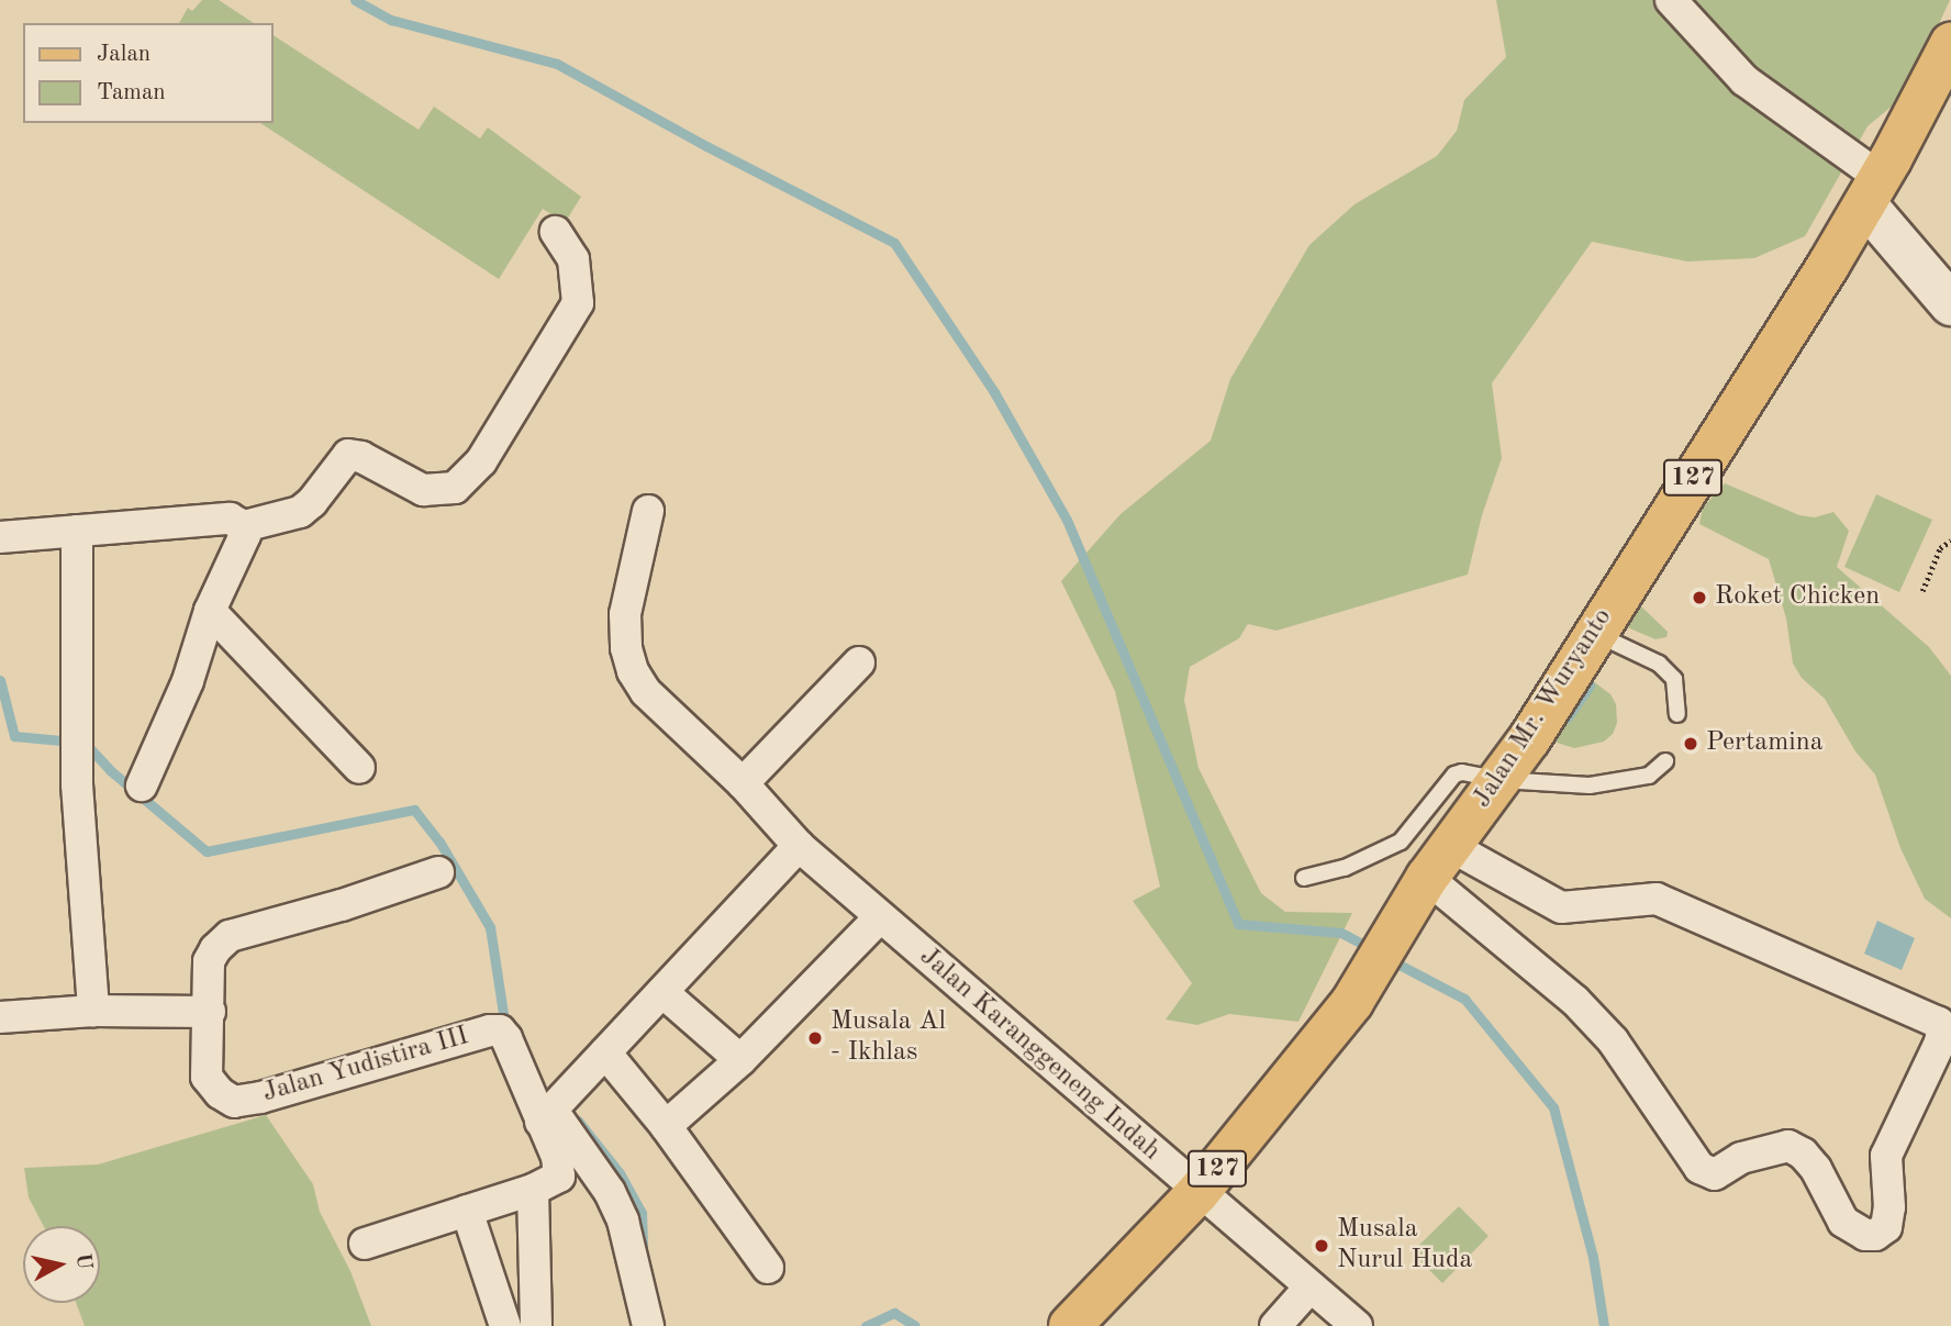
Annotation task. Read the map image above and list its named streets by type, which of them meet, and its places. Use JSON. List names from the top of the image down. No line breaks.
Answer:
{"streets":{"main road":["127","Jalan Mr. Wuryanto"],"street":["Jalan Karanggeneng Indah","Jalan Yudistira III"]},"crossings":[["Jalan Mr. Wuryanto","Jalan Karanggeneng Indah"]],"places":["Roket Chicken","Pertamina","Musala Al - Ikhlas","Musala Nurul Huda"],"legend":["Jalan","Taman"],"north":"right"}
